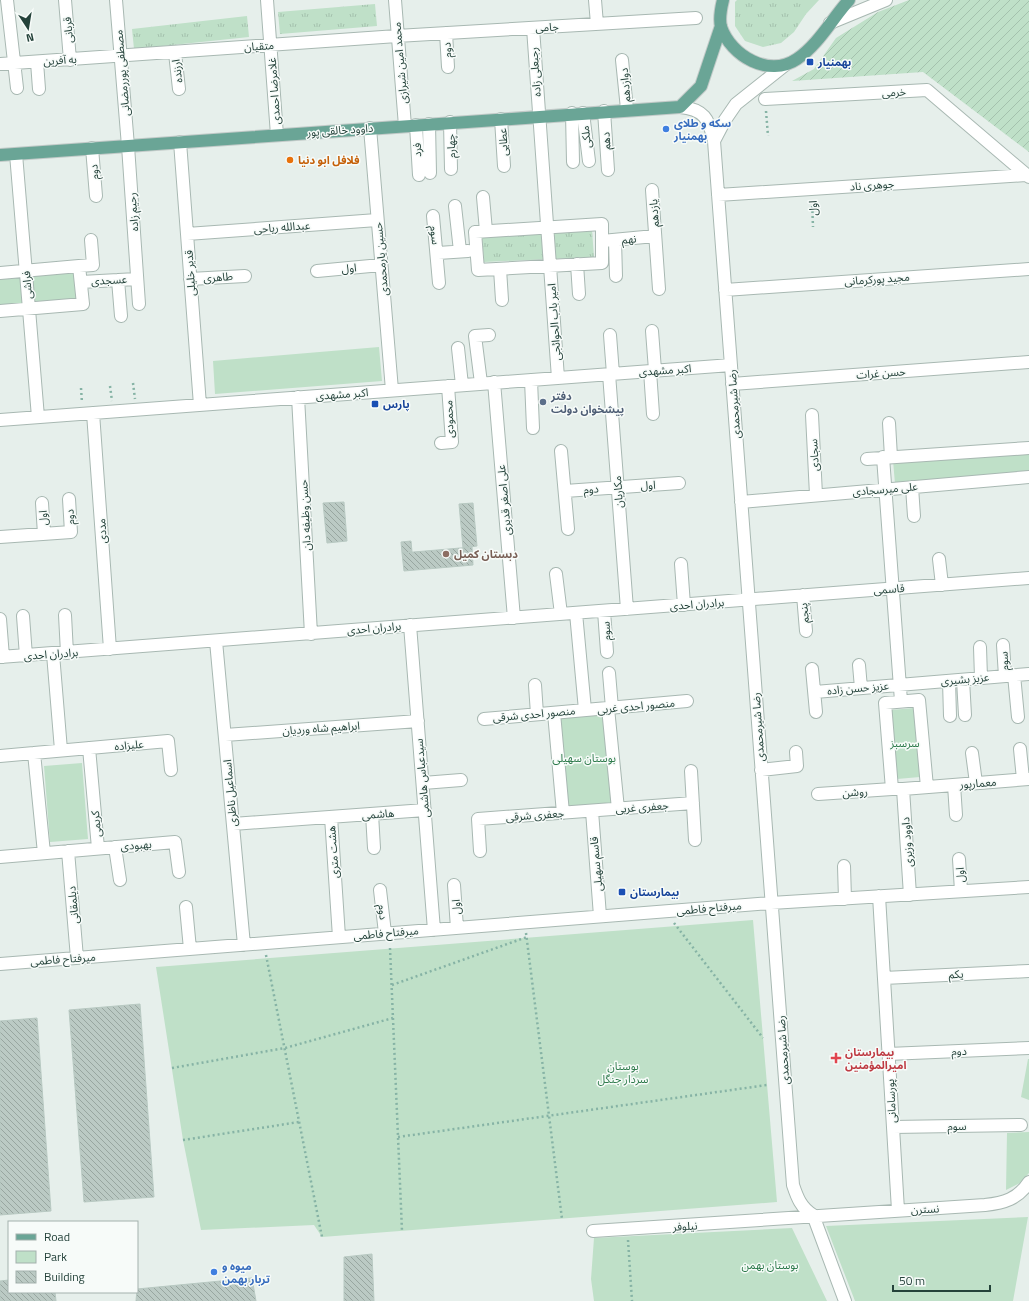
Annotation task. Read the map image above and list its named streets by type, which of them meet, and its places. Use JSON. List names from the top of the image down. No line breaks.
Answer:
{"streets":{"main road":["داوود خالقی پور"],"street":["جامی","قربانی","متقیان","دوم","به آفرین","محمد امین شیرازی","ارزنده","رجبعلی زاده","مصطفی پوررمضانی","دوازدهم","غلامرضا احمدی","خرمی","ملکی","دهم","عطایی","چهارم","فرد","جوهری ناد","اول","رحیم زاده","یازدهم","عبدالله ریاحی","سوم","نهم","حسین یارمحمدی","قدیر خلیلی","طاهری","مجید پورکرمانی","عسجدی","فراشی","امیر باب الحوائجی","اکبر مشهدی","حسن غرات","رضا شیرمحمدی","محمودی","سجادی","علی میرسجادی","مکاریان","علی اصغر قدیری","حسن وظیفه دان","مددی","قاسمی","برادران احدی","پنجم","عزیز بشیری","عزیز حسن زاده","منصور احدی غربی","منصور احدی شرقی","ابراهیم شاه وردیان","علیزاده","سیدعباس هاشمی","معمارپور","روشن","اسماعیل ناظری","جعفری غربی","هاشمی","جعفری شرقی","کریمی","داوود وزیری","بهبودی","هشت متری","قاسم سهیلی","دیلمقانی","میرفتاح فاطمی","یکم","پورسامانی","نسترن","نیلوفر"]},"crossings":[["جامی","متقیان"],["جامی","دوم"],["جامی","محمد امین شیرازی"],["جامی","رجبعلی زاده"],["قربانی","به آفرین"],["متقیان","به آفرین"],["متقیان","محمد امین شیرازی"],["متقیان","ارزنده"],["متقیان","مصطفی پوررمضانی"],["متقیان","غلامرضا احمدی"],["دوم","داوود خالقی پور"],["دوم","اول"],["دوم","مکاریان"],["دوم","میرفتاح فاطمی"],["دوم","پورسامانی"],["به آفرین","مصطفی پوررمضانی"],["محمد امین شیرازی","داوود خالقی پور"],["محمد امین شیرازی","فرد"],["رجبعلی زاده","داوود خالقی پور"],["مصطفی پوررمضانی","داوود خالقی پور"],["مصطفی پوررمضانی","رحیم زاده"],["دوازدهم","داوود خالقی پور"],["غلامرضا احمدی","داوود خالقی پور"],["خرمی","جوهری ناد"],["داوود خالقی پور","ملکی"],["داوود خالقی پور","دهم"],["داوود خالقی پور","عطایی"],["داوود خالقی پور","چهارم"],["داوود خالقی پور","فرد"],["داوود خالقی پور","رحیم زاده"],["داوود خالقی پور","حسین یارمحمدی"],["داوود خالقی پور","قدیر خلیلی"],["داوود خالقی پور","فراشی"],["داوود خالقی پور","رضا شیرمحمدی"],["جوهری ناد","اول"],["جوهری ناد","رضا شیرمحمدی"],["اول","حسین یارمحمدی"],["اول","مکاریان"],["اول","میرفتاح فاطمی"],["رحیم زاده","عسجدی"],["یازدهم","نهم"],["عبدالله ریاحی","حسین یارمحمدی"],["عبدالله ریاحی","قدیر خلیلی"],["سوم","برادران احدی"],["سوم","عزیز بشیری"],["سوم","پورسامانی"],["حسین یارمحمدی","اکبر مشهدی"],["قدیر خلیلی","طاهری"],["قدیر خلیلی","اکبر مشهدی"],["مجید پورکرمانی","رضا شیرمحمدی"],["عسجدی","فراشی"],["فراشی","اکبر مشهدی"],["امیر باب الحوائجی","اکبر مشهدی"],["اکبر مشهدی","رضا شیرمحمدی"],["اکبر مشهدی","محمودی"],["اکبر مشهدی","مکاریان"],["اکبر مشهدی","علی اصغر قدیری"],["اکبر مشهدی","حسن وظیفه دان"],["اکبر مشهدی","مددی"],["حسن غرات","رضا شیرمحمدی"],["رضا شیرمحمدی","علی میرسجادی"],["رضا شیرمحمدی","قاسمی"],["رضا شیرمحمدی","برادران احدی"],["رضا شیرمحمدی","میرفتاح فاطمی"],["رضا شیرمحمدی","نسترن"],["سجادی","علی میرسجادی"],["مکاریان","برادران احدی"],["علی اصغر قدیری","برادران احدی"],["حسن وظیفه دان","برادران احدی"],["مددی","برادران احدی"],["قاسمی","برادران احدی"],["قاسمی","پنجم"],["برادران احدی","سیدعباس هاشمی"],["برادران احدی","اسماعیل ناظری"],["عزیز بشیری","عزیز حسن زاده"],["منصور احدی غربی","منصور احدی شرقی"],["ابراهیم شاه وردیان","سیدعباس هاشمی"],["ابراهیم شاه وردیان","اسماعیل ناظری"],["علیزاده","کریمی"],["سیدعباس هاشمی","هاشمی"],["سیدعباس هاشمی","میرفتاح فاطمی"],["روشن","داوود وزیری"],["اسماعیل ناظری","هشت متری"],["اسماعیل ناظری","میرفتاح فاطمی"],["جعفری غربی","جعفری شرقی"],["جعفری غربی","قاسم سهیلی"],["هاشمی","هشت متری"],["جعفری شرقی","قاسم سهیلی"],["کریمی","بهبودی"],["کریمی","دیلمقانی"],["هشت متری","میرفتاح فاطمی"],["قاسم سهیلی","میرفتاح فاطمی"],["دیلمقانی","میرفتاح فاطمی"],["یکم","پورسامانی"],["پورسامانی","نسترن"],["نسترن","نیلوفر"]],"parks":["سرسبز","بوستان سهیلی","بوستان سردار جنگل","بوستان بهمن"],"places":{"transit":["بهمنیار","پارس","بیمارستان"],"other":["سکه و طلای بهمنیار","فلافل ابو دنیا","دفتر پیشخوان دولت","دبستان کمیل","میوه و تربار بهمن"],"health":["بیمارستان امیرالمؤمنین"]},"legend":["Road","Park","Building"],"scale_bar":"50 m","north":"bottom"}
